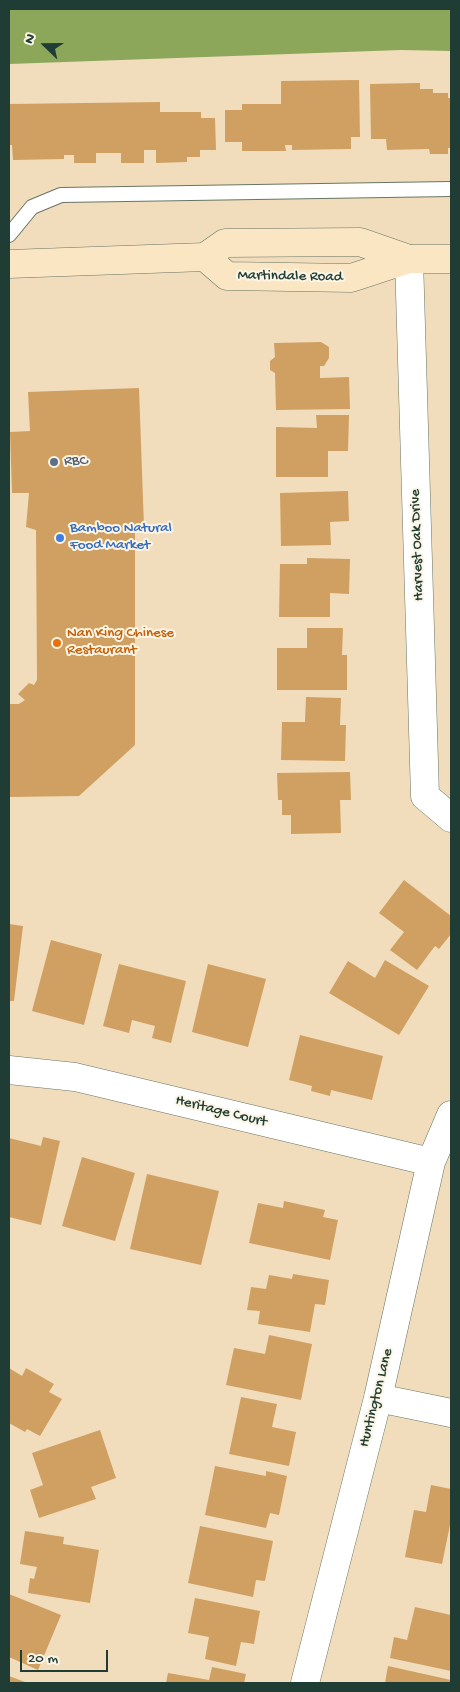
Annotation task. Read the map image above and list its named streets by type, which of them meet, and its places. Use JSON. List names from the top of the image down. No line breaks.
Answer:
{"streets":{"main road":["Martindale Road"],"street":["Harvest Oak Drive","Heritage Court","Huntington Lane"]},"crossings":[["Martindale Road","Harvest Oak Drive"],["Heritage Court","Huntington Lane"]],"places":["RBC","Bamboo Natural Food Market","Nan King Chinese Restaurant"],"scale_bar":"20 m","north":"left"}
